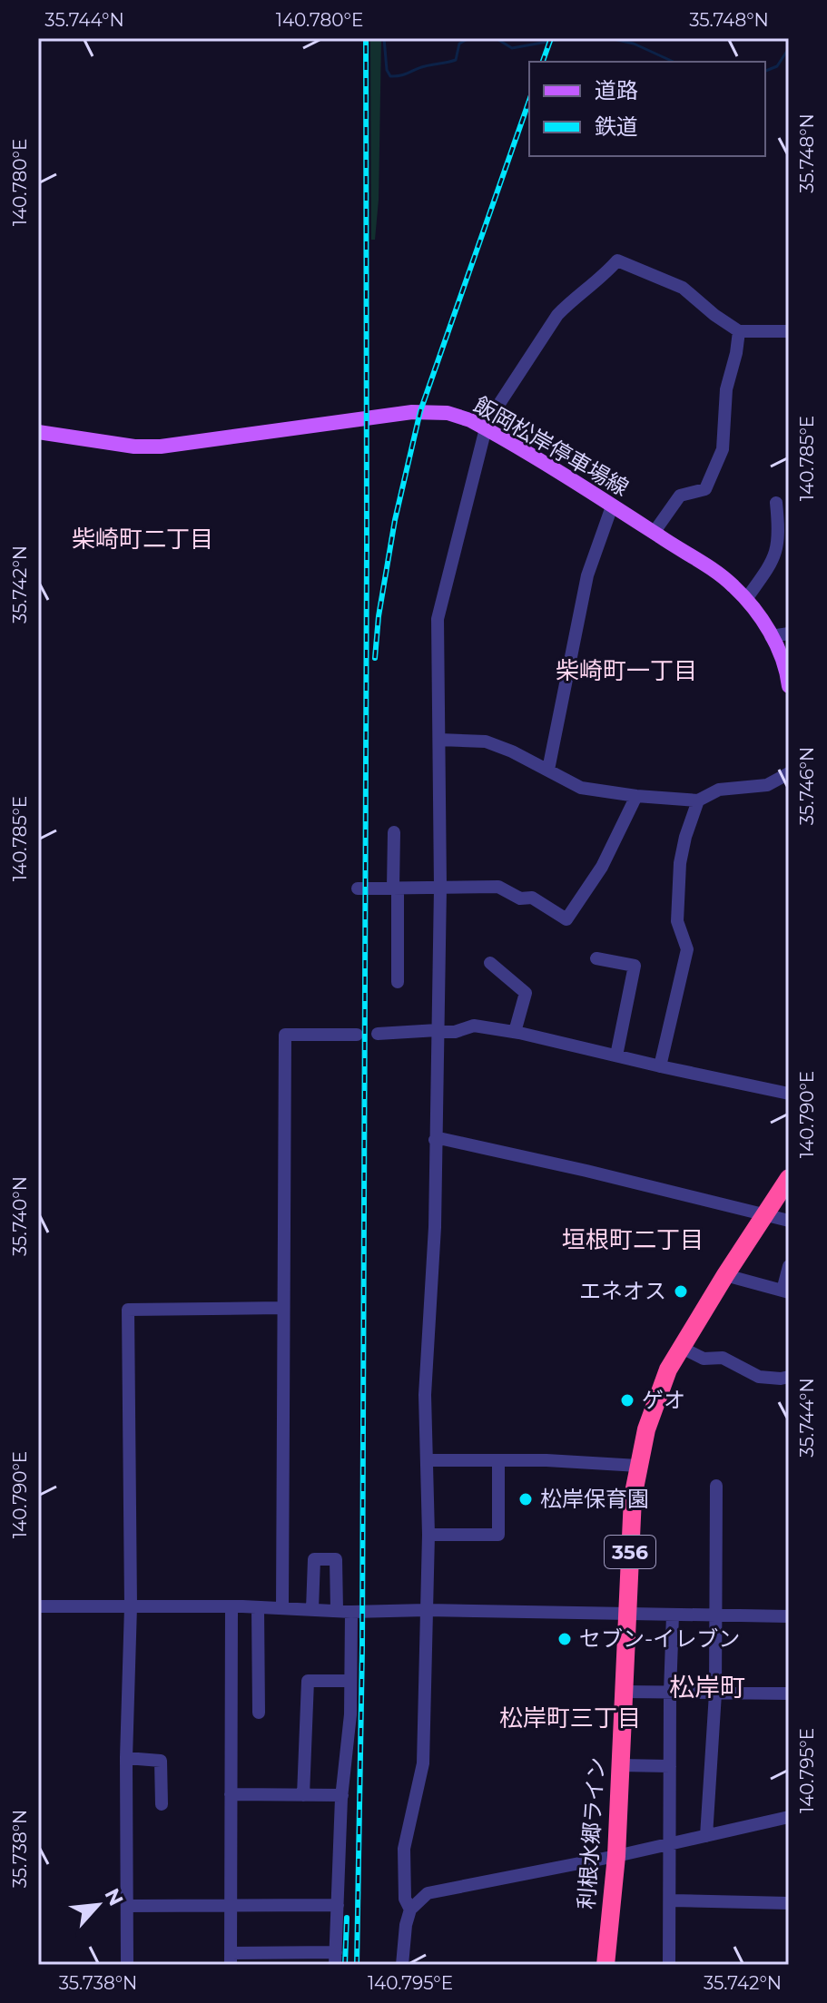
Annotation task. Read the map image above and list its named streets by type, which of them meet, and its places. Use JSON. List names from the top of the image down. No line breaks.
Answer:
{"streets":{"highway":["356","利根水郷ライン"],"main road":["飯岡松岸停車場線"]},"districts":["柴崎町二丁目","柴崎町一丁目","垣根町二丁目","松岸町","松岸町三丁目"],"places":["エネオス","ゲオ","松岸保育園","セブン-イレブン"],"legend":["道路","鉄道"],"north":"top right","coordinates":["35.744°N","140.780°E","35.748°N","140.785°E","35.742°N","35.746°N","140.790°E","35.740°N","140.795°E","35.738°N"]}
